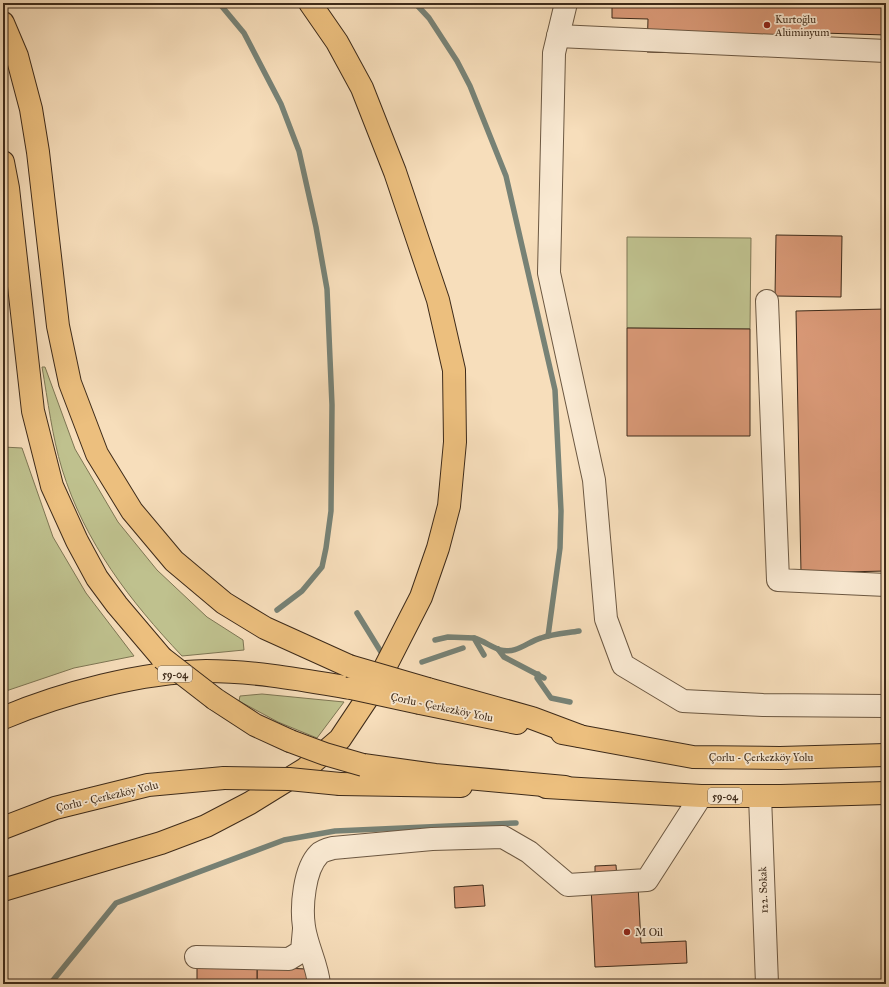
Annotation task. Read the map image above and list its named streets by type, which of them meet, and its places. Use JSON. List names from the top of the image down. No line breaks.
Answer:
{"streets":{"main road":["59-04","Çorlu - Çerkezköy Yolu"],"street":["122. Sokak"]},"crossings":[["Çorlu - Çerkezköy Yolu","122. Sokak"]],"places":["Kurtoğlu Alüminyum","M Oil"]}
